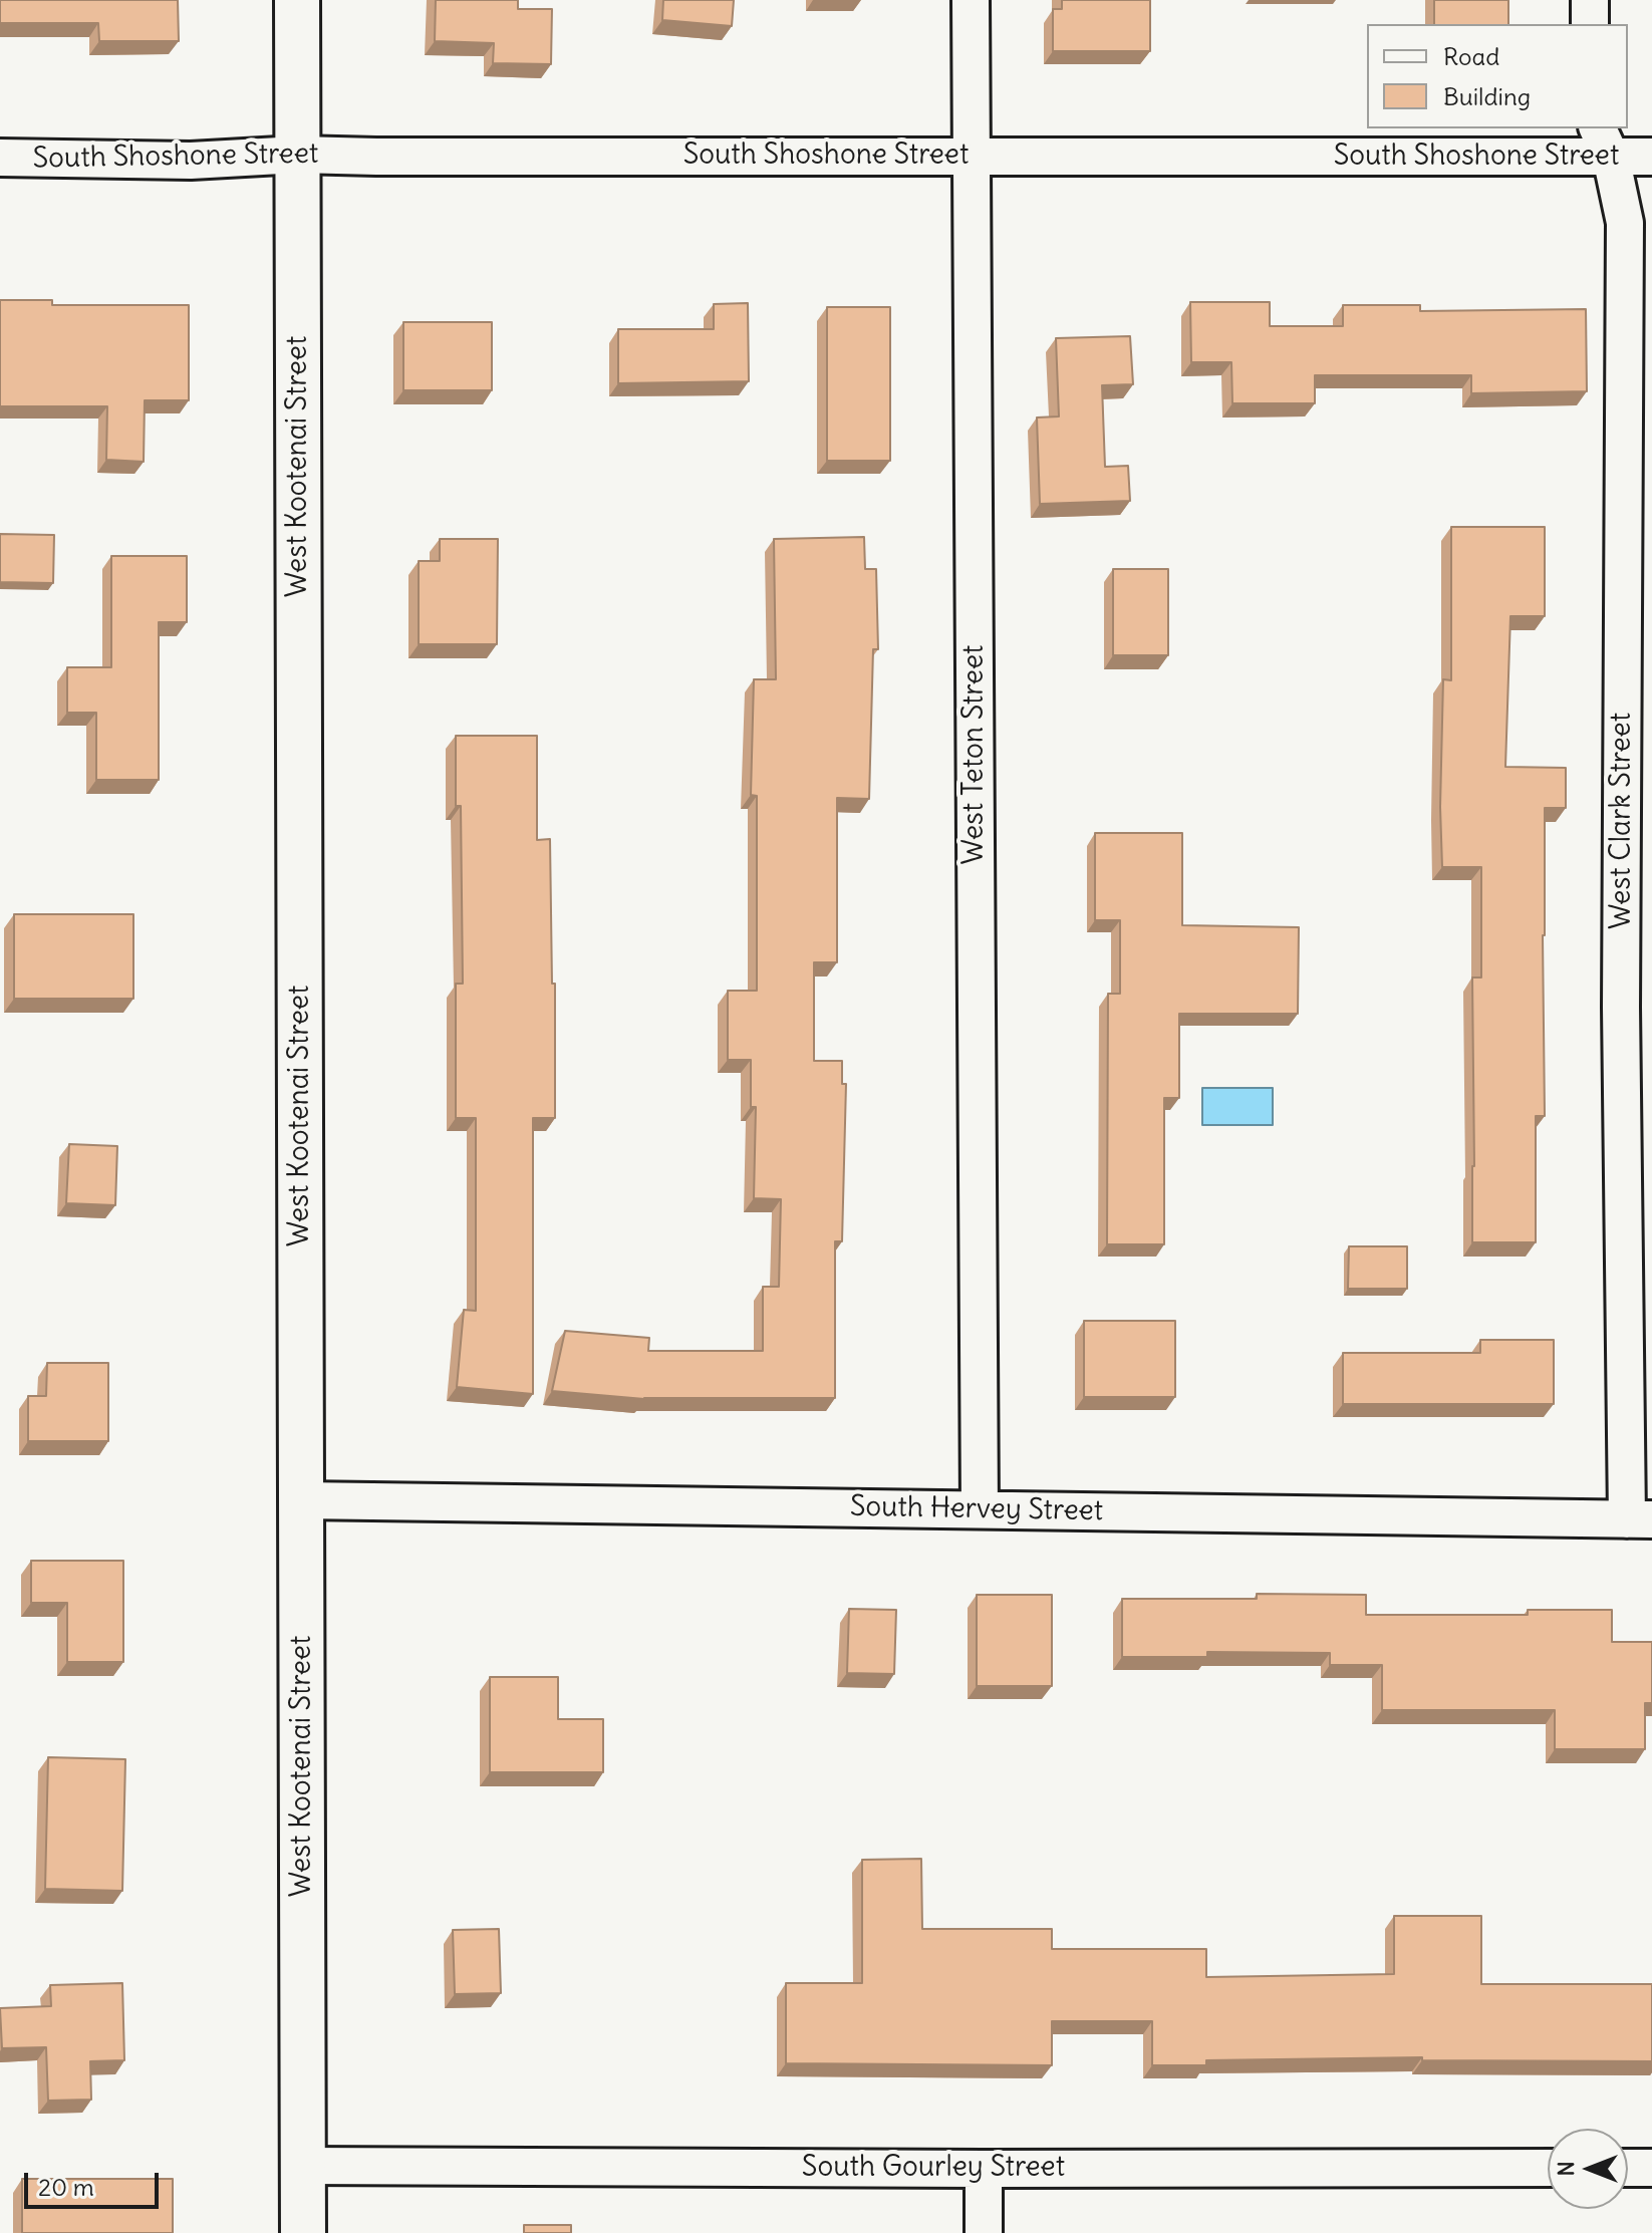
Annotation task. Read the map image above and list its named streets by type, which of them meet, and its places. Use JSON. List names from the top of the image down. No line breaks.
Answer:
{"streets":{"street":["South Shoshone Street","West Kootenai Street","West Teton Street","West Clark Street","South Hervey Street","South Gourley Street"]},"crossings":[["South Shoshone Street","West Kootenai Street"],["South Shoshone Street","West Teton Street"],["South Shoshone Street","West Clark Street"],["West Kootenai Street","South Hervey Street"],["West Kootenai Street","South Gourley Street"],["West Teton Street","South Hervey Street"],["West Clark Street","South Hervey Street"]],"legend":["Road","Building"],"scale_bar":"20 m","north":"left"}
